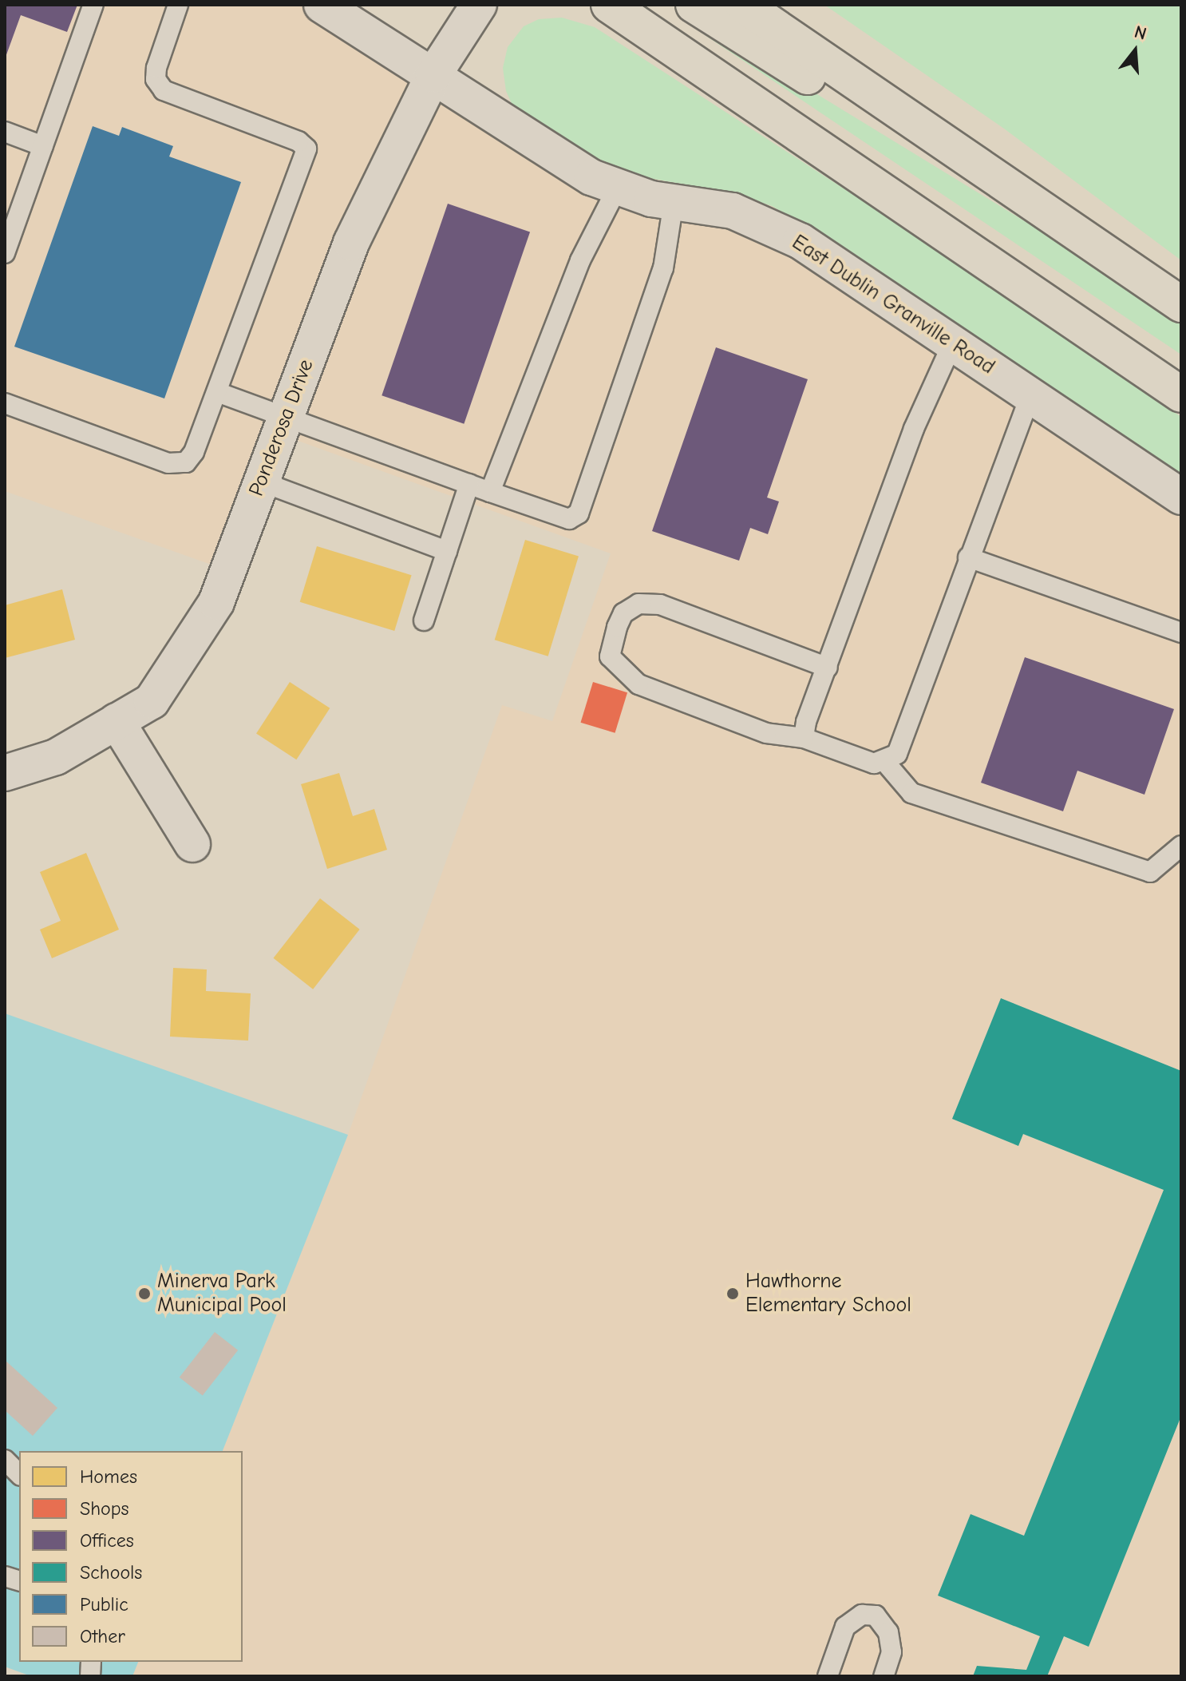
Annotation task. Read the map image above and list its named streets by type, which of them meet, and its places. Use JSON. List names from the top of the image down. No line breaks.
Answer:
{"streets":{"street":["East Dublin Granville Road","Ponderosa Drive"]},"crossings":[["East Dublin Granville Road","Ponderosa Drive"]],"places":["Minerva Park Municipal Pool","Hawthorne Elementary School"],"legend":["Homes","Shops","Offices","Schools","Public","Other"],"north":"top"}
